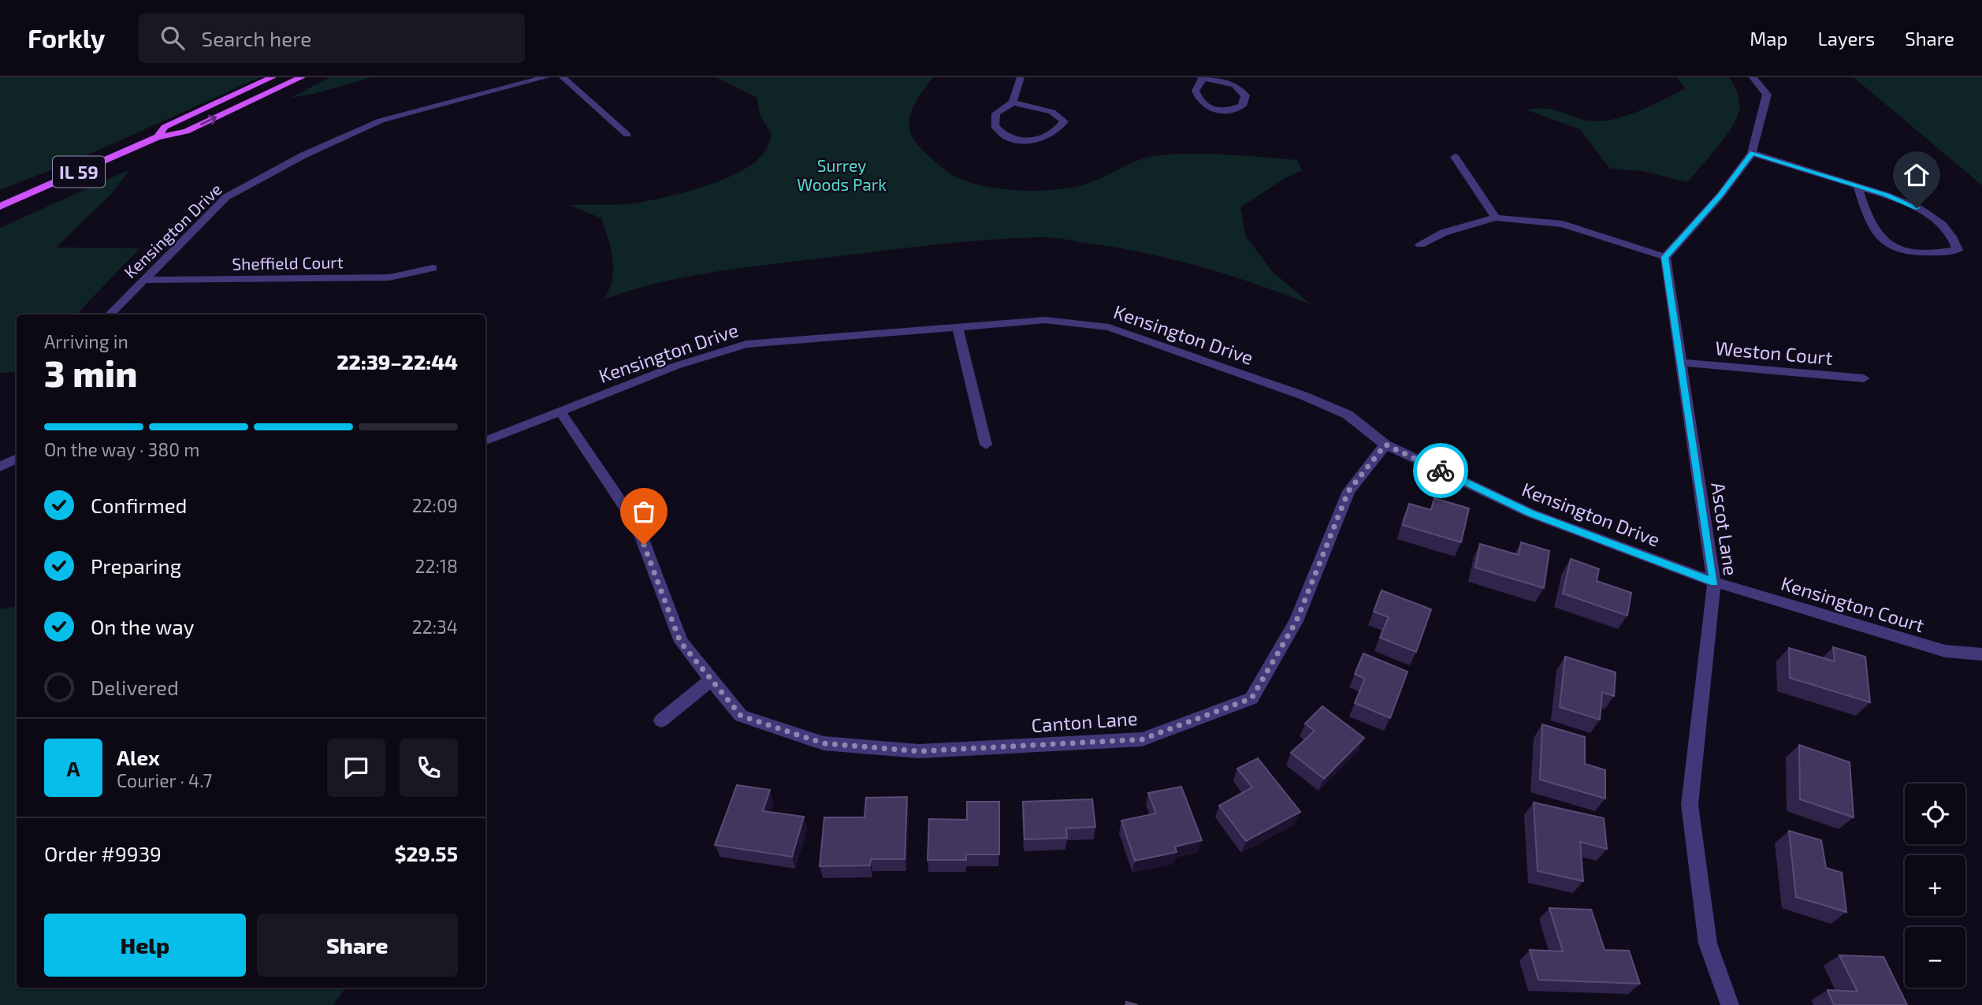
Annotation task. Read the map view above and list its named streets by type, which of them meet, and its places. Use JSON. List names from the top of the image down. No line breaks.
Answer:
{"streets":{"main road":["IL 59"],"street":["Kensington Drive","Sheffield Court","Weston Court","Ascot Lane","Kensington Court","Canton Lane"]},"crossings":[["Kensington Drive","Sheffield Court"],["Kensington Drive","Ascot Lane"],["Kensington Drive","Kensington Court"],["Kensington Drive","Canton Lane"],["Weston Court","Ascot Lane"],["Ascot Lane","Kensington Court"]],"parks":["Surrey Woods Park"],"page":{"header":"Forkly","search":"Search here","nav":["Map","Layers","Share"],"heading":["3 min","Arriving in","22:39–22:44"],"panel":["Alex","Courier · 4.7","Order #9939","$29.55"],"bar":"On the way · 380 m","list":[["Confirmed","22:09"],["Preparing","22:18"],["On the way","22:34"],"Delivered"],"round":"A","map_buttons":["+","−"],"buttons":["Help","Share"]}}
